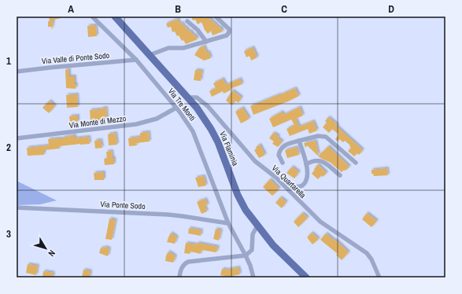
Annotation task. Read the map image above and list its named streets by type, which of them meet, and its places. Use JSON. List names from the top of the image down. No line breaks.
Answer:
{"streets":{"main road":["Via Flaminia"],"street":["Via Valle di Ponte Sodo","Via Tre Monti","Via Monte di Mezzo","Via Quartarella","Via Ponte Sodo"]},"crossings":[["Via Valle di Ponte Sodo","Via Tre Monti"],["Via Tre Monti","Via Monte di Mezzo"],["Via Tre Monti","Via Ponte Sodo"],["Via Flaminia","Via Quartarella"]],"north":"bottom right","grid":{"columns":["A","B","C","D"],"rows":["1","2","3"]}}
